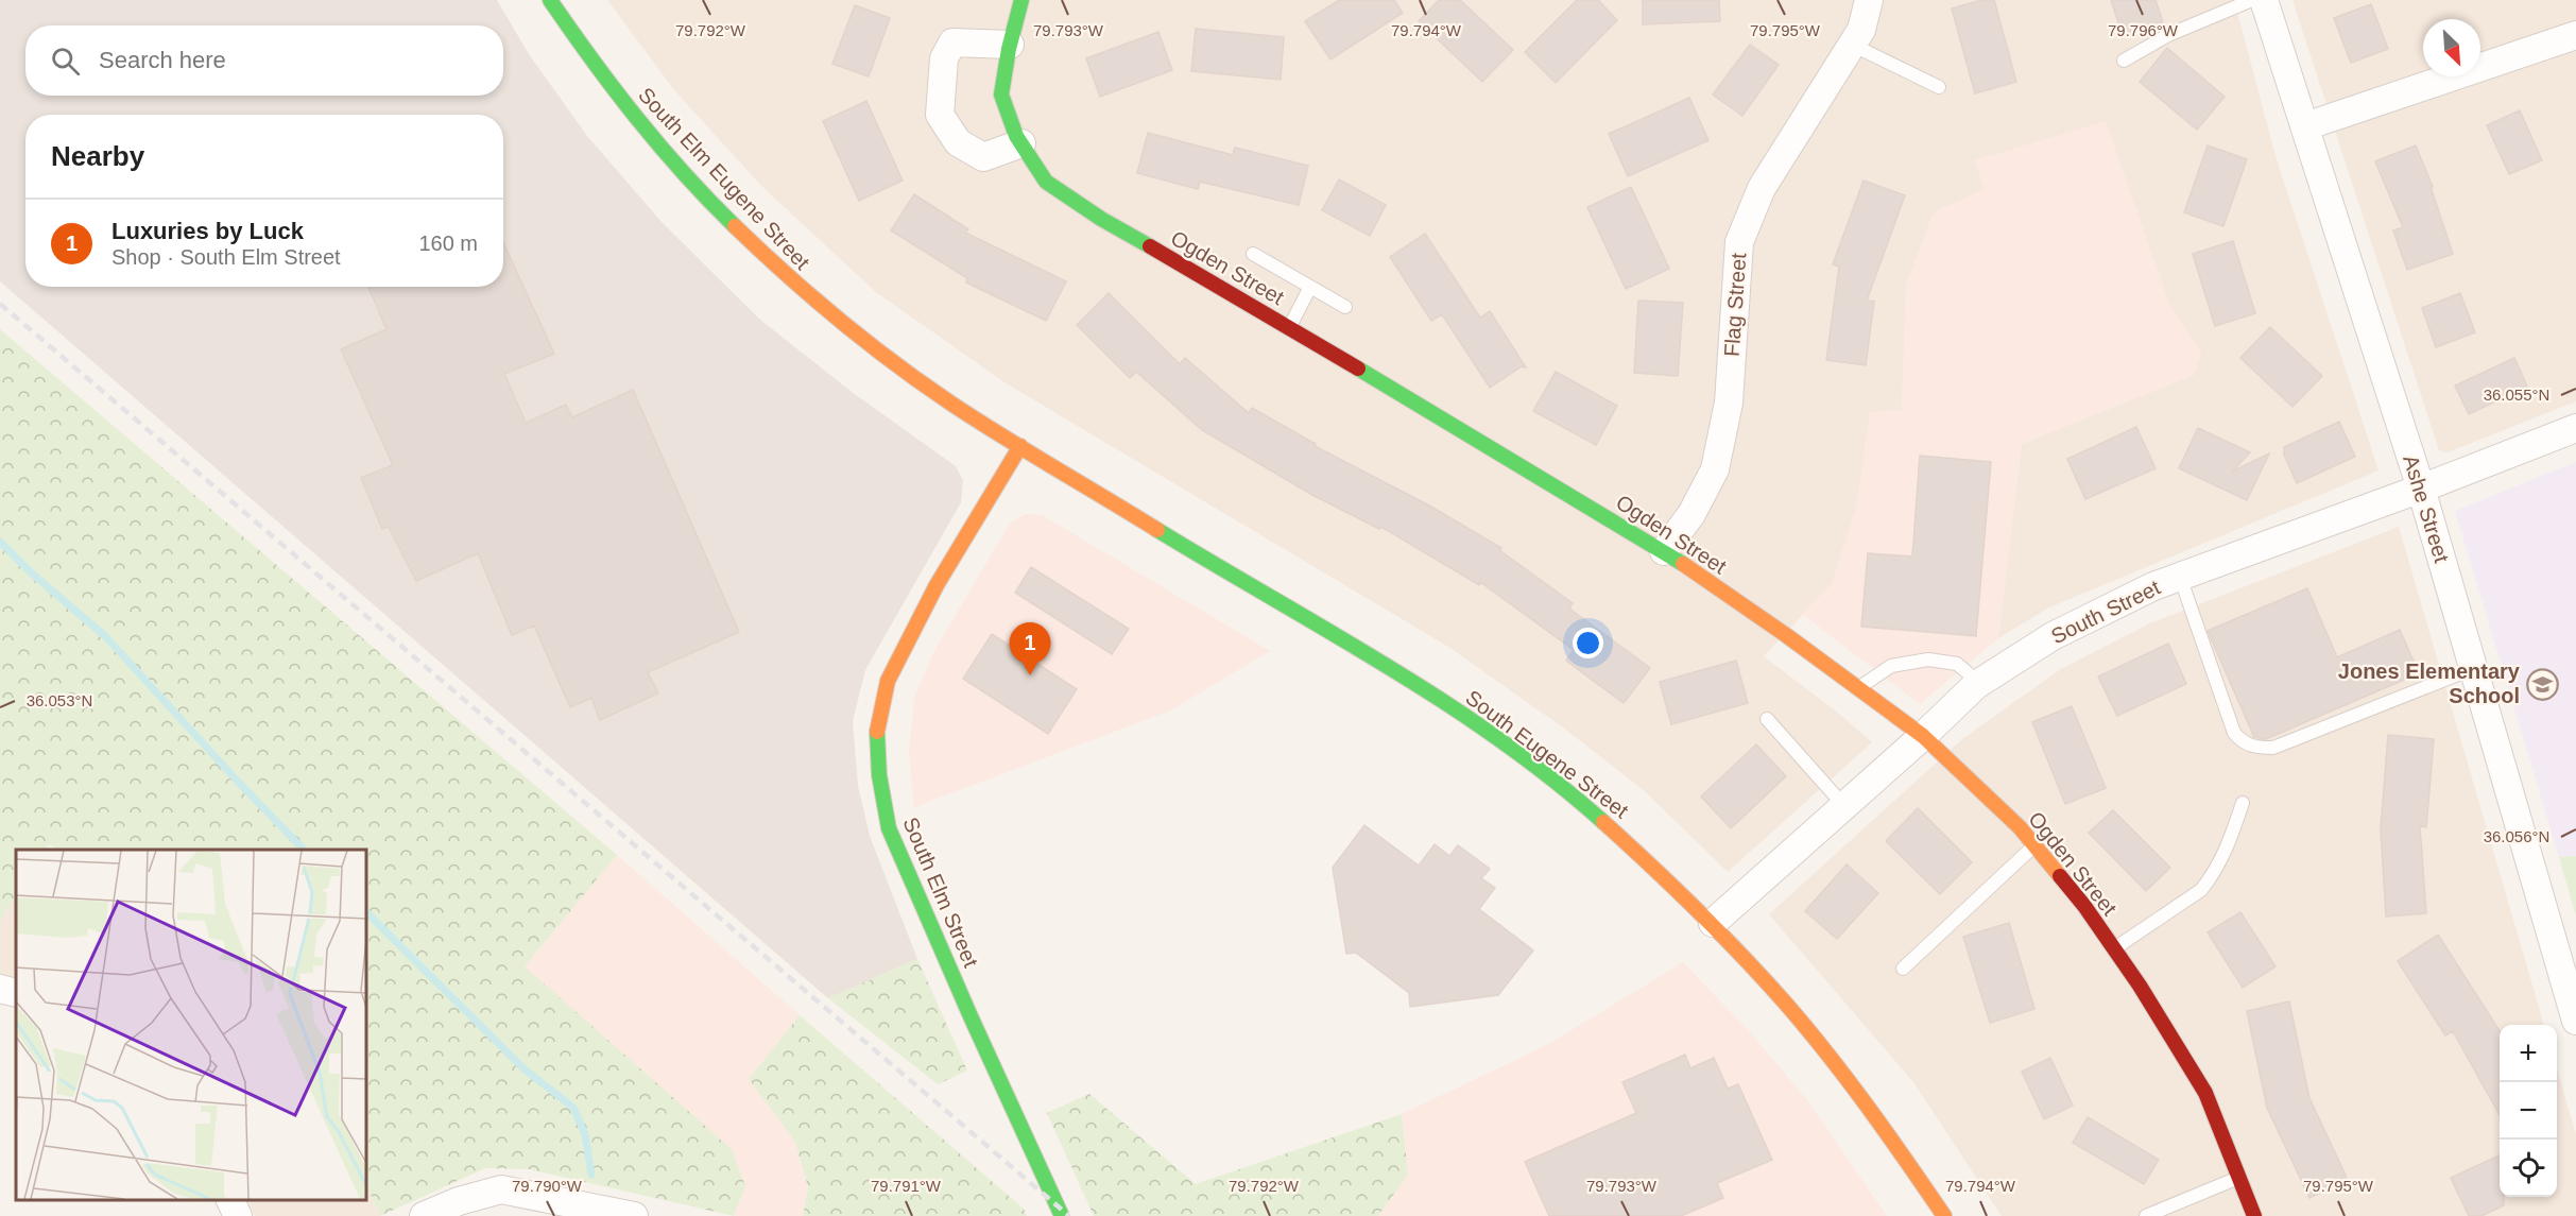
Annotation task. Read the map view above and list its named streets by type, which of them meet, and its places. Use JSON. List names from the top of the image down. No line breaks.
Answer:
{"streets":{"street":["South Elm Eugene Street","Ogden Street","Flag Street","Ashe Street","South Street","South Eugene Street","South Elm Street"]},"crossings":[["South Elm Eugene Street","South Eugene Street"],["South Elm Eugene Street","South Elm Street"],["Ogden Street","Flag Street"],["Ogden Street","South Street"],["Ashe Street","South Street"],["South Street","South Eugene Street"],["South Eugene Street","South Elm Street"]],"places":{"school or university":["Jones Elementary School"]},"north":"bottom right","page":{"search":"Search here","heading":"Nearby","list":[{"mark":"1","name":"Luxuries by Luck","note":"Shop · South Elm Street","value":"160 m"}],"pins":"1","map_buttons":["+","−"]},"coordinates":["79.792°W","79.793°W","79.794°W","79.795°W","79.796°W","36.055°N","36.053°N","36.056°N","79.790°W","79.791°W"]}
